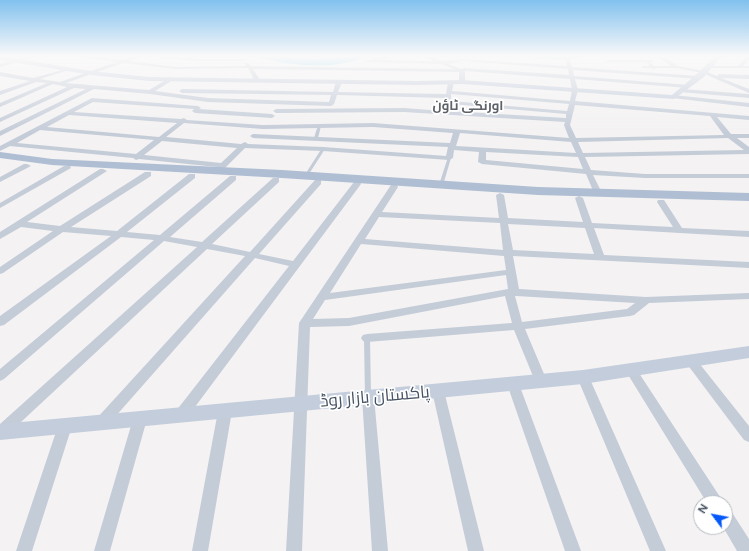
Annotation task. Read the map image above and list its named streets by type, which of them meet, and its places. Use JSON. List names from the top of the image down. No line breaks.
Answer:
{"streets":{"street":["پاکستان بازار روڈ"]},"districts":["اورنگی ٹاؤن"],"north":"top left"}
